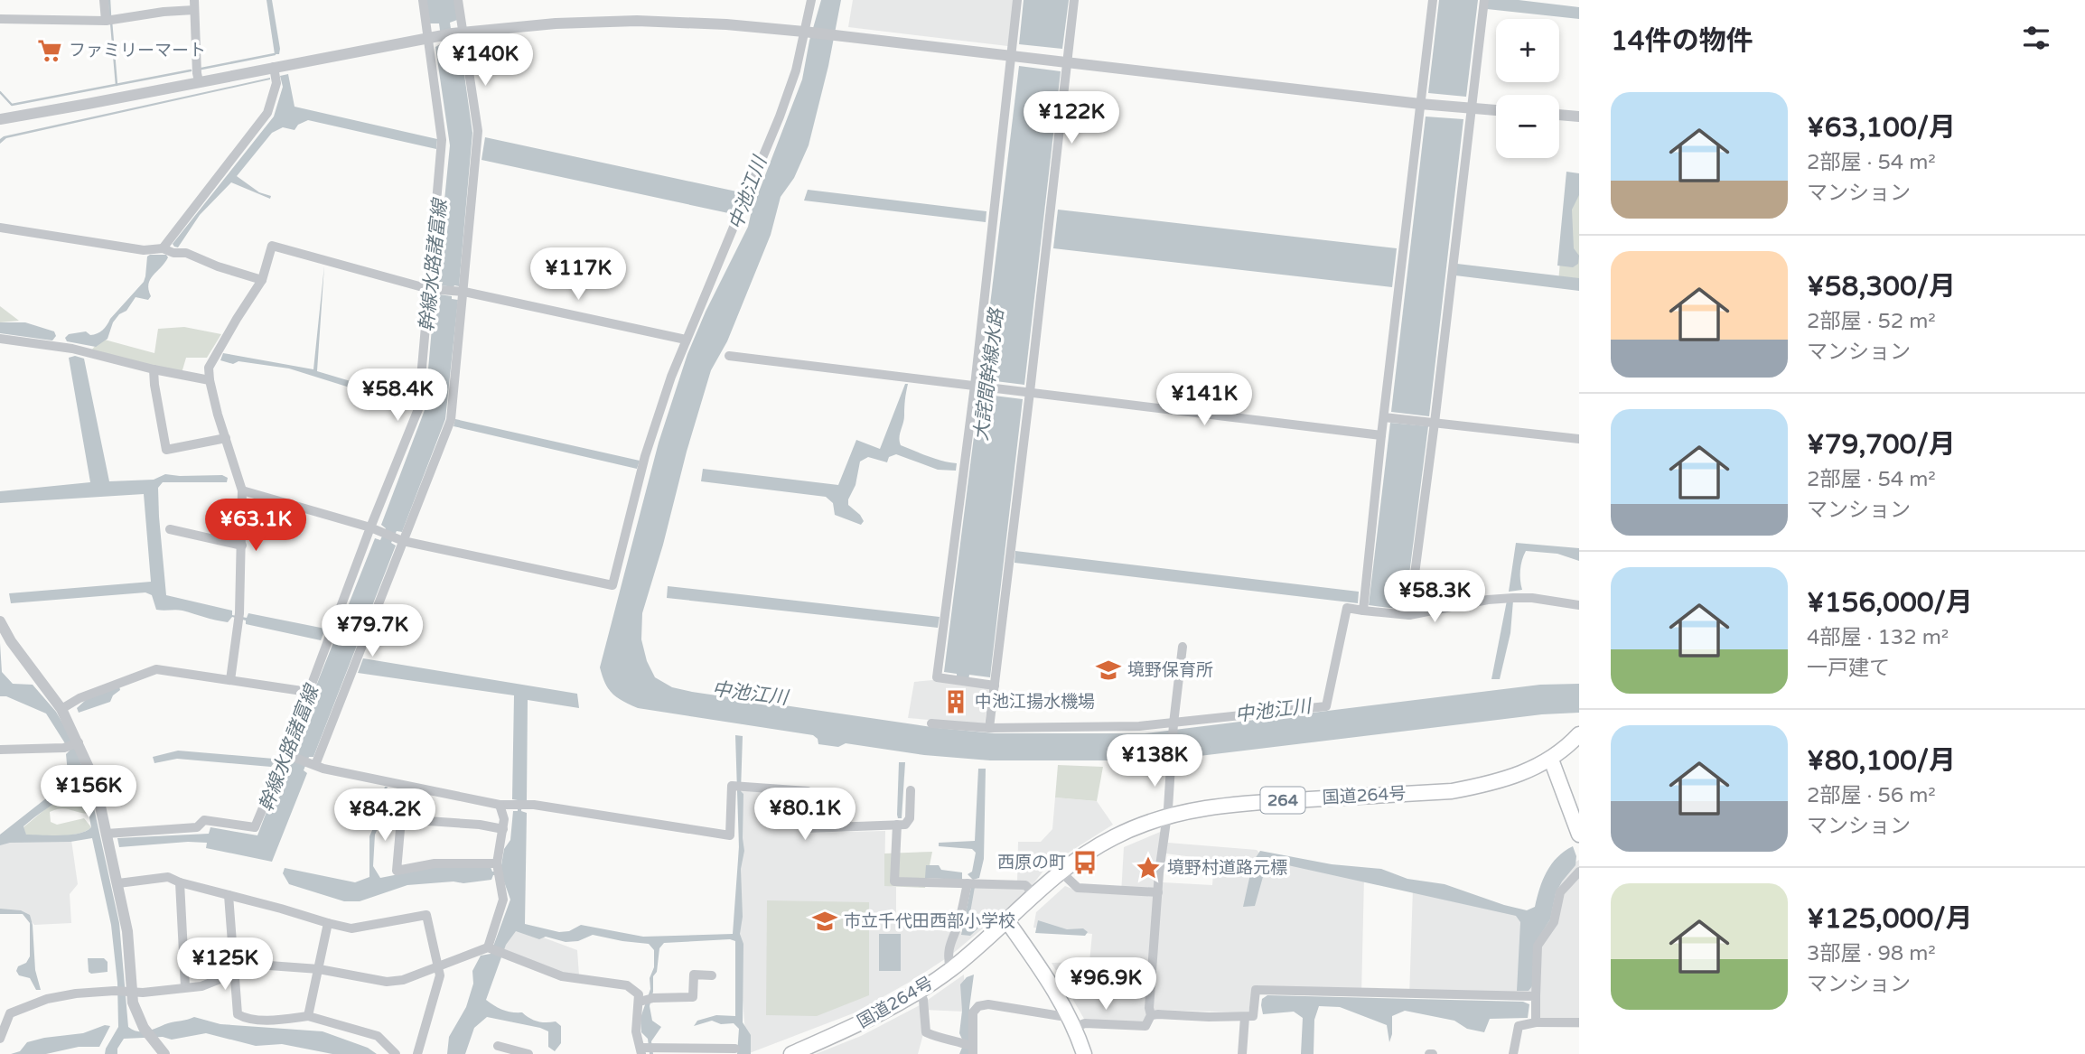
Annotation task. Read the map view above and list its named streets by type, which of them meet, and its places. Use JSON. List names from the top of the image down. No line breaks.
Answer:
{"streets":{"main road":["国道264号","264"]},"water":["中池江川","幹線水路諸富線","大詫間幹線水路"],"places":{"supermarket":["ファミリーマート"],"school or university":["境野保育所","市立千代田西部小学校"],"building":["中池江揚水機場"],"bus stop":["西原の町"],"place":["境野村道路元標"]},"page":{"heading":"14件の物件","map_buttons":["+","−"],"price":["¥140K","¥122K","¥117K","¥58.4K","¥141K","¥63.1K","¥58.3K","¥79.7K","¥138K","¥156K","¥80.1K","¥84.2K","¥125K","¥96.9K"],"list":[{"name":"¥63,100/月","note":"2部屋 · 54 m² · マンション"},{"name":"¥58,300/月","note":"2部屋 · 52 m² · マンション"},{"name":"¥79,700/月","note":"2部屋 · 54 m² · マンション"},{"name":"¥156,000/月","note":"4部屋 · 132 m² · 一戸建て"},{"name":"¥80,100/月","note":"2部屋 · 56 m² · マンション"},{"name":"¥125,000/月","note":"3部屋 · 98 m² · マンション"}]}}
